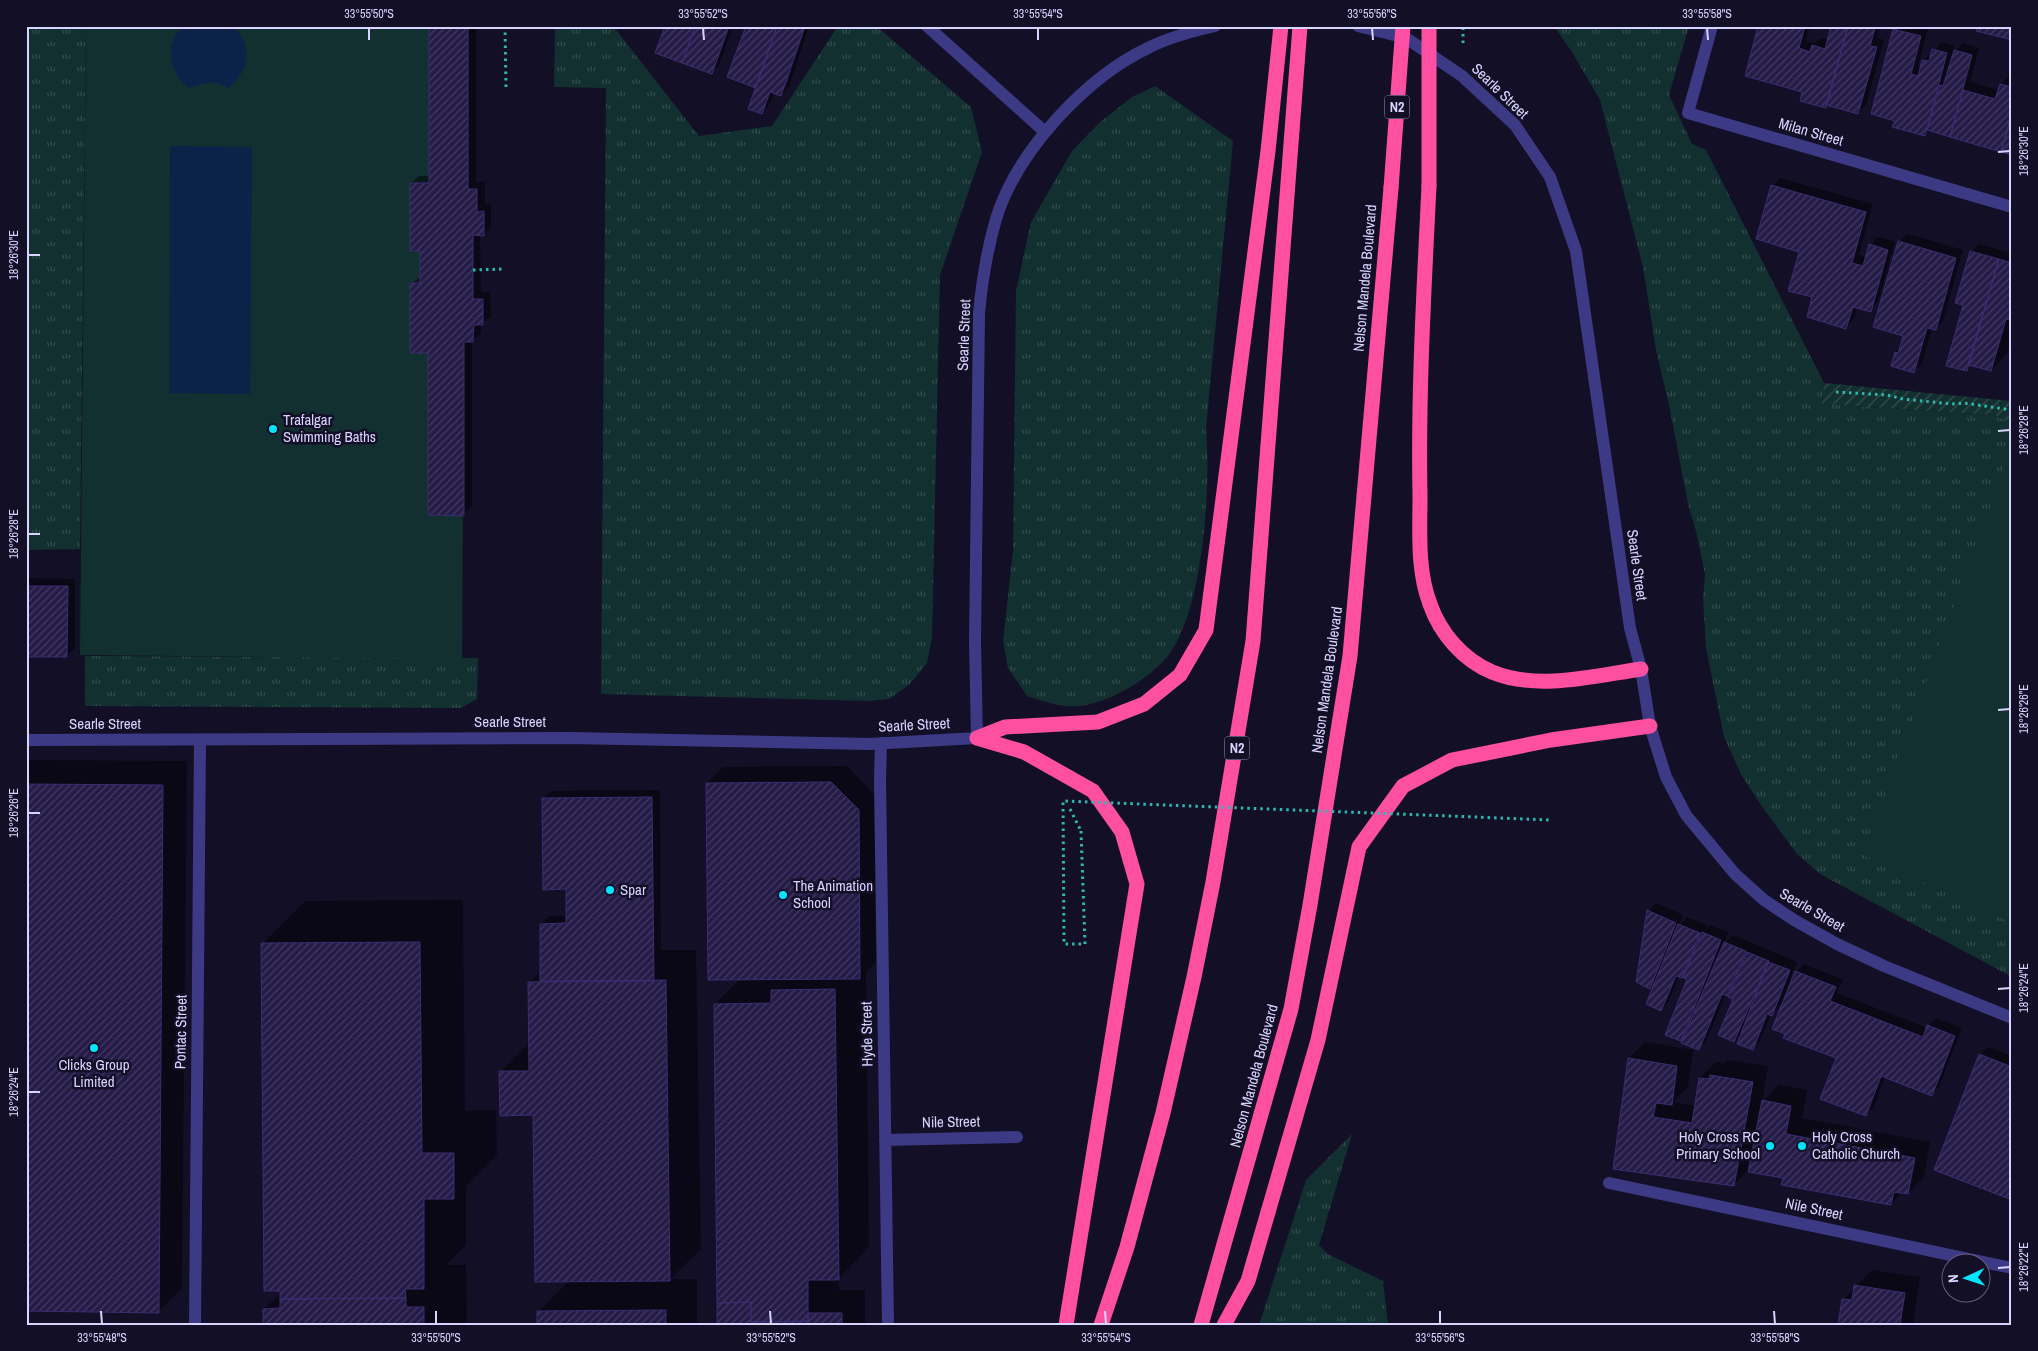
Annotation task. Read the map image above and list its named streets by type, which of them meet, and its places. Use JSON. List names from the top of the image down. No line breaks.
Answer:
{"streets":{"highway":["N2","Nelson Mandela Boulevard"],"street":["Searle Street","Milan Street","Pontac Street","Hyde Street","Nile Street"]},"crossings":[["Searle Street","Pontac Street"],["Searle Street","Hyde Street"],["Hyde Street","Nile Street"]],"places":["Trafalgar Swimming Baths","Spar","The Animation School","Clicks Group Limited","Holy Cross RC Primary School","Holy Cross Catholic Church"],"north":"left","coordinates":["33°55'50\"S","33°55'52\"S","33°55'54\"S","33°55'56\"S","33°55'58\"S","18°26'30\"E","18°26'28\"E","18°26'26\"E","18°26'24\"E","18°26'22\"E","33°55'48\"S"]}
